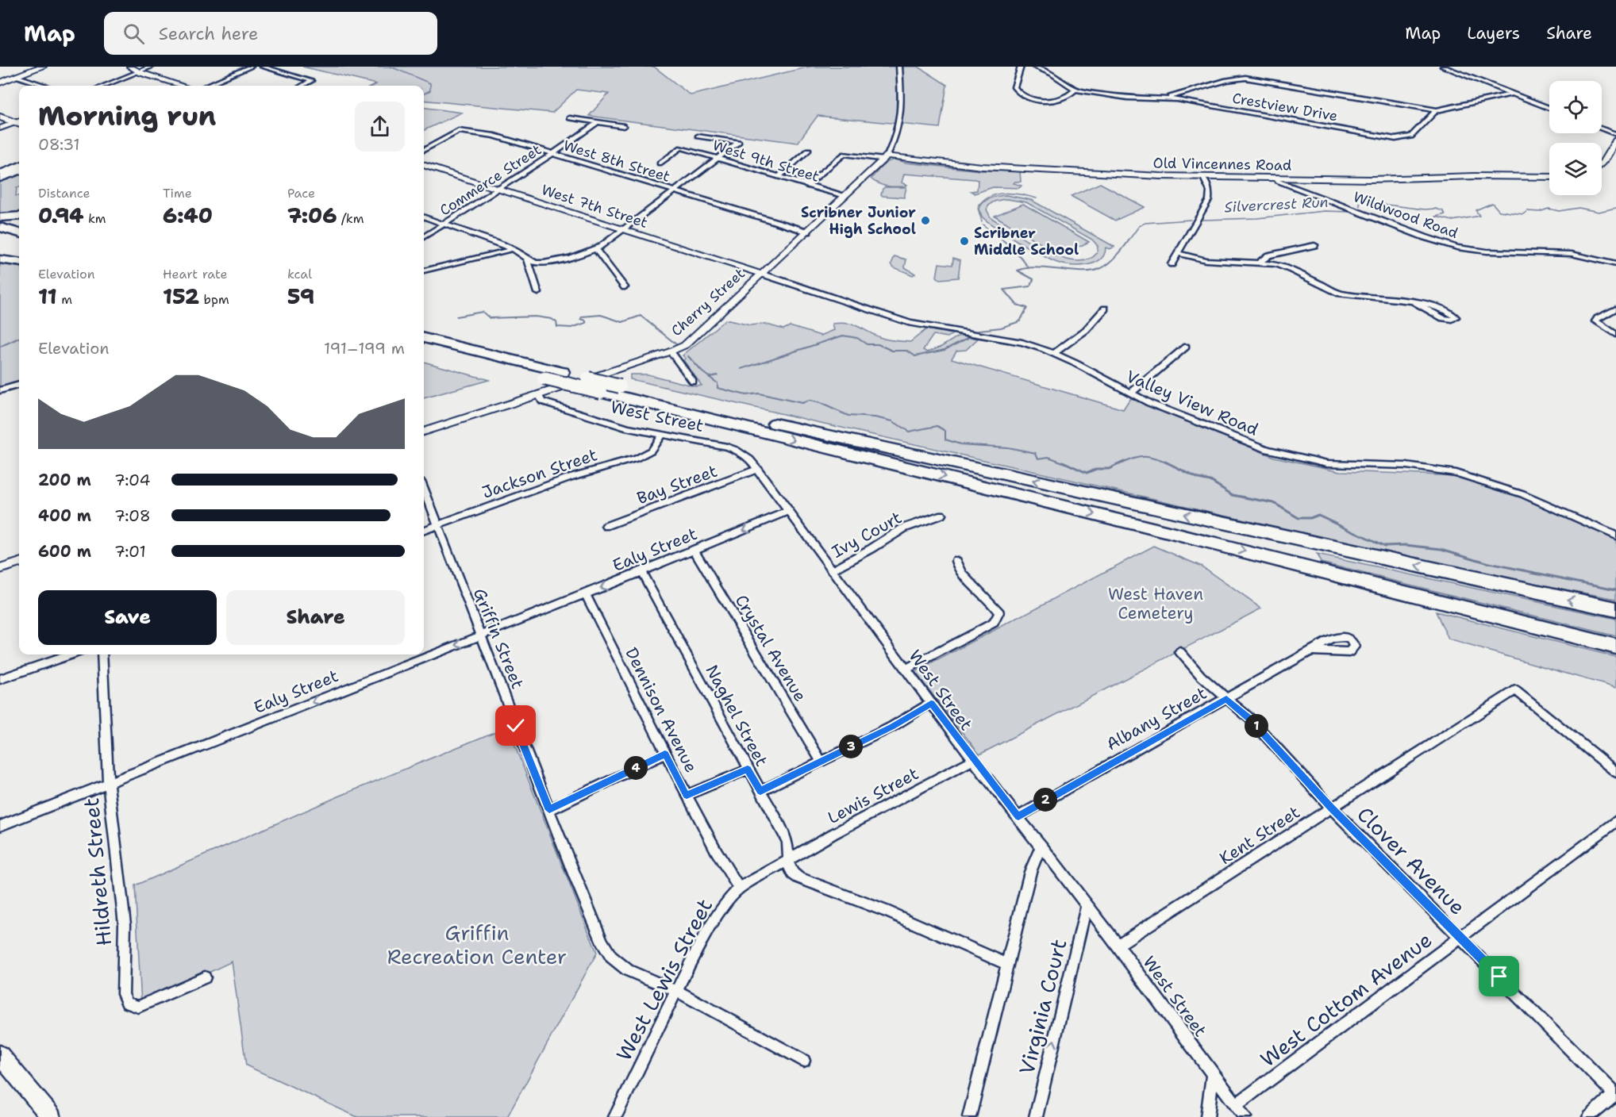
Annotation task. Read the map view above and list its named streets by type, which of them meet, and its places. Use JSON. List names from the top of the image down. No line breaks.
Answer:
{"streets":{"street":["Crestview Drive","West 8th Street","West 9th Street","Old Vincennes Road","Commerce Street","West 7th Street","Wildwood Road","Cherry Street","Valley View Road","West Street","Jackson Street","Bay Street","Ivy Court","Ealy Street","Griffin Street","Crystal Avenue","Dennison Avenue","Naghel Street","Albany Street","Lewis Street","Kent Street","Clover Avenue","Hildreth Street","West Lewis Street","West Cottom Avenue","Virginia Court"]},"crossings":[["West 8th Street","Commerce Street"],["West 8th Street","Cherry Street"],["West 9th Street","Cherry Street"],["Old Vincennes Road","Wildwood Road"],["Old Vincennes Road","Cherry Street"],["Commerce Street","West 7th Street"],["West 7th Street","Cherry Street"],["West 7th Street","Valley View Road"],["Cherry Street","Valley View Road"],["Cherry Street","West Street"],["West Street","Jackson Street"],["West Street","Bay Street"],["West Street","Ivy Court"],["West Street","Ealy Street"],["West Street","Albany Street"],["West Street","Lewis Street"],["West Street","Kent Street"],["West Street","West Cottom Avenue"],["West Street","Virginia Court"],["Jackson Street","Griffin Street"],["Ealy Street","Griffin Street"],["Ealy Street","Crystal Avenue"],["Ealy Street","Dennison Avenue"],["Ealy Street","Naghel Street"],["Ealy Street","Hildreth Street"],["Griffin Street","West Lewis Street"],["Dennison Avenue","West Lewis Street"],["Naghel Street","Lewis Street"],["Naghel Street","West Lewis Street"],["Albany Street","Clover Avenue"],["Lewis Street","West Lewis Street"],["Kent Street","Clover Avenue"],["Clover Avenue","West Cottom Avenue"]],"one_way":["Ealy Street"],"water":["Silvercrest Run"],"parks":["West Haven Cemetery","Griffin Recreation Center"],"places":["Scribner Junior High School","Scribner Middle School"],"page":{"header":"Map","search":"Search here","nav":["Map","Layers","Share"],"heading":["Morning run","08:31"],"stats":[["Distance","0.94 km"],["Time","6:40"],["Pace","7:06 /km"],["Elevation","11 m"],["Heart rate","152 bpm"],["kcal","59"]],"chart":["Elevation","191–199 m"],"list":[{"name":"200 m","note":"7:04"},{"name":"400 m","note":"7:08"},{"name":"600 m","note":"7:01"}],"buttons":["Save","Share"],"pins":["1","3","4","2"]}}
